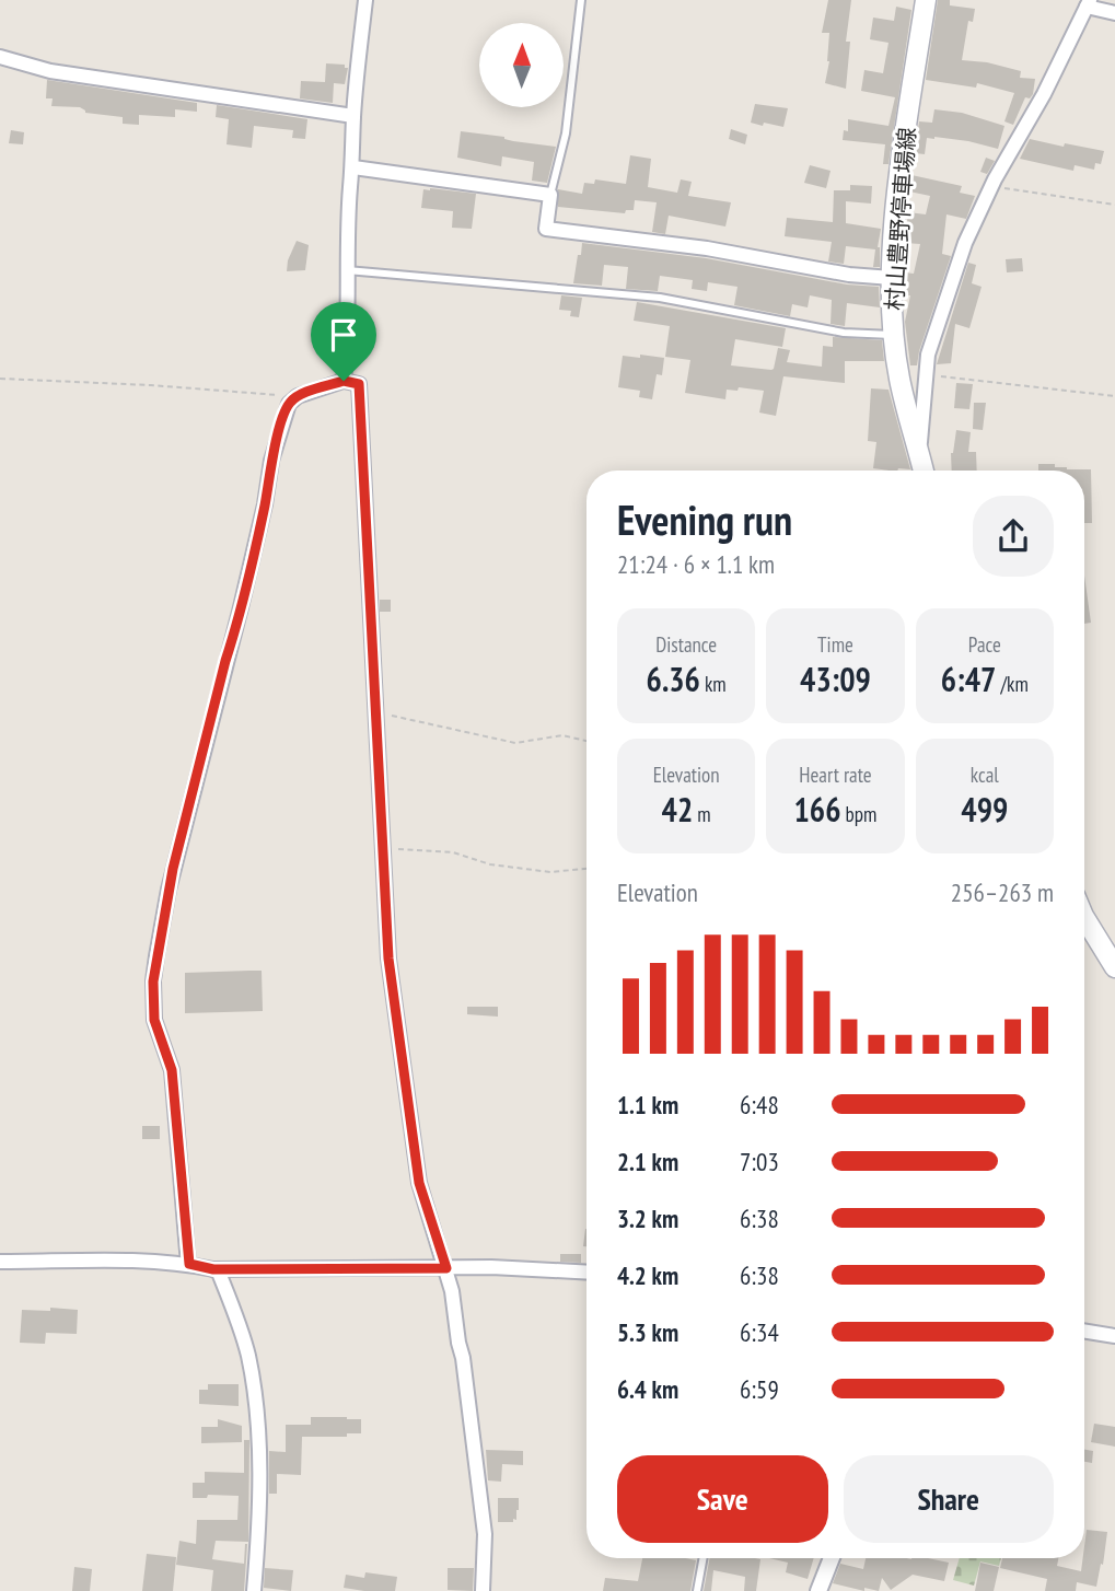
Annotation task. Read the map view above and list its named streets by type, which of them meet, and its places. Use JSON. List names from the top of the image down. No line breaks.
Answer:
{"streets":{"main road":["村山豊野停車場線"]},"north":"top","page":{"heading":["Evening run","21:24 · 6 × 1.1 km"],"stats":[["Distance","6.36 km"],["Time","43:09"],["Pace","6:47 /km"],["Elevation","42 m"],["Heart rate","166 bpm"],["kcal","499"]],"chart":["Elevation","256–263 m"],"list":[{"name":"1.1 km","note":"6:48"},{"name":"2.1 km","note":"7:03"},{"name":"3.2 km","note":"6:38"},{"name":"4.2 km","note":"6:38"},{"name":"5.3 km","note":"6:34"},{"name":"6.4 km","note":"6:59"}],"buttons":["Save","Share"]}}
